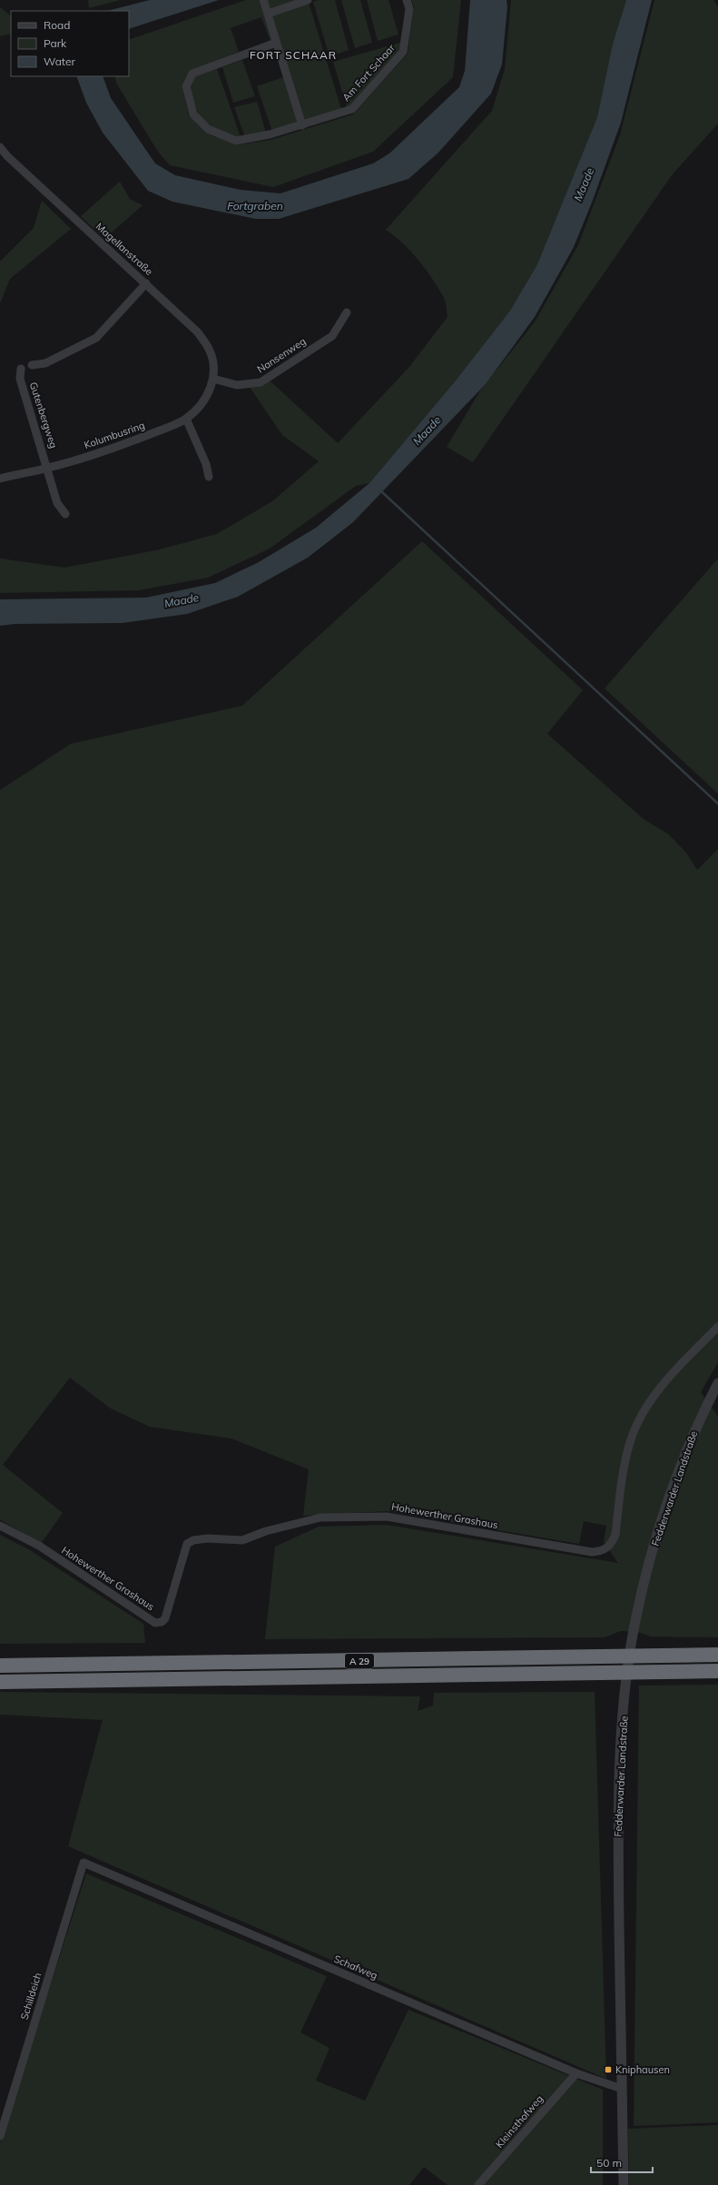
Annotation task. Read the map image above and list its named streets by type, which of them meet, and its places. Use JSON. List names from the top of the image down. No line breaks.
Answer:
{"streets":{"highway":["A 29"],"street":["Am Fort Schaar","Magellanstraße","Nansenweg","Gutenbergweg","Kolumbusring","Fedderwarder Landstraße","Hohewerther Grashaus","Schafweg","Schilldeich","Kleinsthofweg"]},"crossings":[["Magellanstraße","Nansenweg"],["Magellanstraße","Kolumbusring"],["Nansenweg","Kolumbusring"],["Gutenbergweg","Kolumbusring"],["Fedderwarder Landstraße","Schafweg"],["Schafweg","Schilldeich"],["Schafweg","Kleinsthofweg"]],"districts":["FORT SCHAAR"],"water":["Maade","Fortgraben"],"places":{"transit":["Kniphausen"]},"legend":["Road","Park","Water"],"scale_bar":"50 m"}
